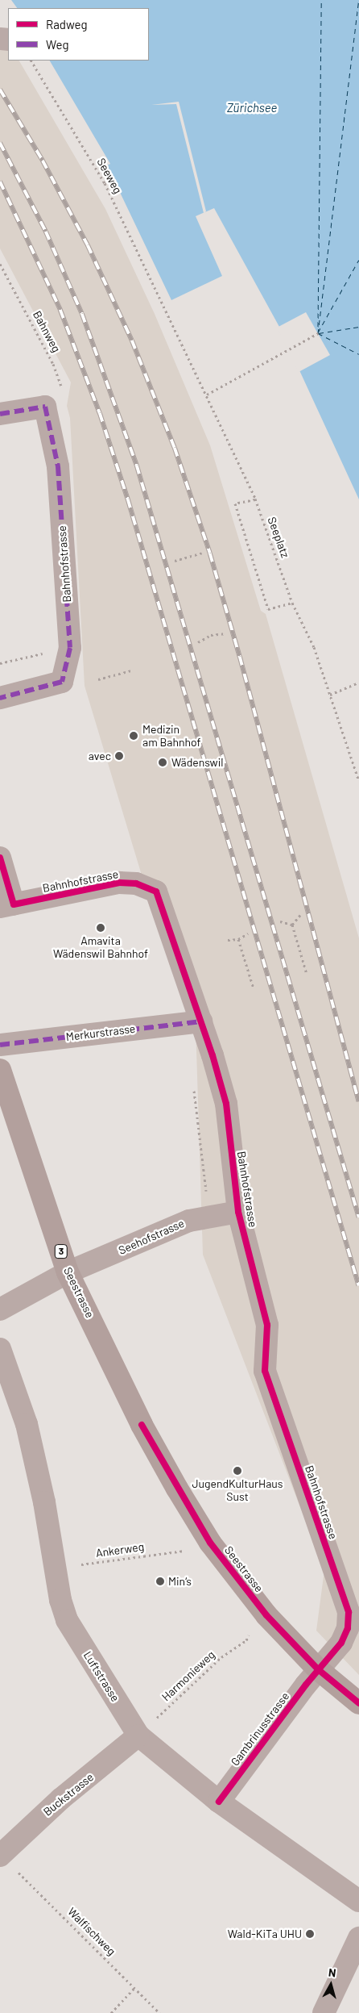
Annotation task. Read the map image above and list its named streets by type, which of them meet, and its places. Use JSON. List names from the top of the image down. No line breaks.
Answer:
{"streets":{"main road":["3","Seestrasse"],"street":["Bahnhofstrasse","Merkurstrasse","Seehofstrasse","Luftstrasse","Gambrinusstrasse","Buckstrasse"],"path":["Seeweg","Bahnweg","Seeplatz","Ankerweg","Harmonieweg","Walfischweg"]},"crossings":[["Seeweg","Seeplatz"],["Bahnweg","Bahnhofstrasse"],["Bahnhofstrasse","Merkurstrasse"],["Bahnhofstrasse","Seehofstrasse"],["Bahnhofstrasse","Seestrasse"],["Bahnhofstrasse","Gambrinusstrasse"],["Seehofstrasse","Seestrasse"],["Seestrasse","Gambrinusstrasse"],["Ankerweg","Luftstrasse"],["Harmonieweg","Luftstrasse"],["Harmonieweg","Buckstrasse"],["Luftstrasse","Gambrinusstrasse"],["Luftstrasse","Buckstrasse"],["Buckstrasse","Walfischweg"]],"water":["Zürichsee"],"places":["Medizin am Bahnhof","avec","Wädenswil","Amavita Wädenswil Bahnhof","JugendKulturHaus Sust","Min‘s","Wald-KiTa UHU"],"legend":["Radweg","Weg"],"north":"top"}
